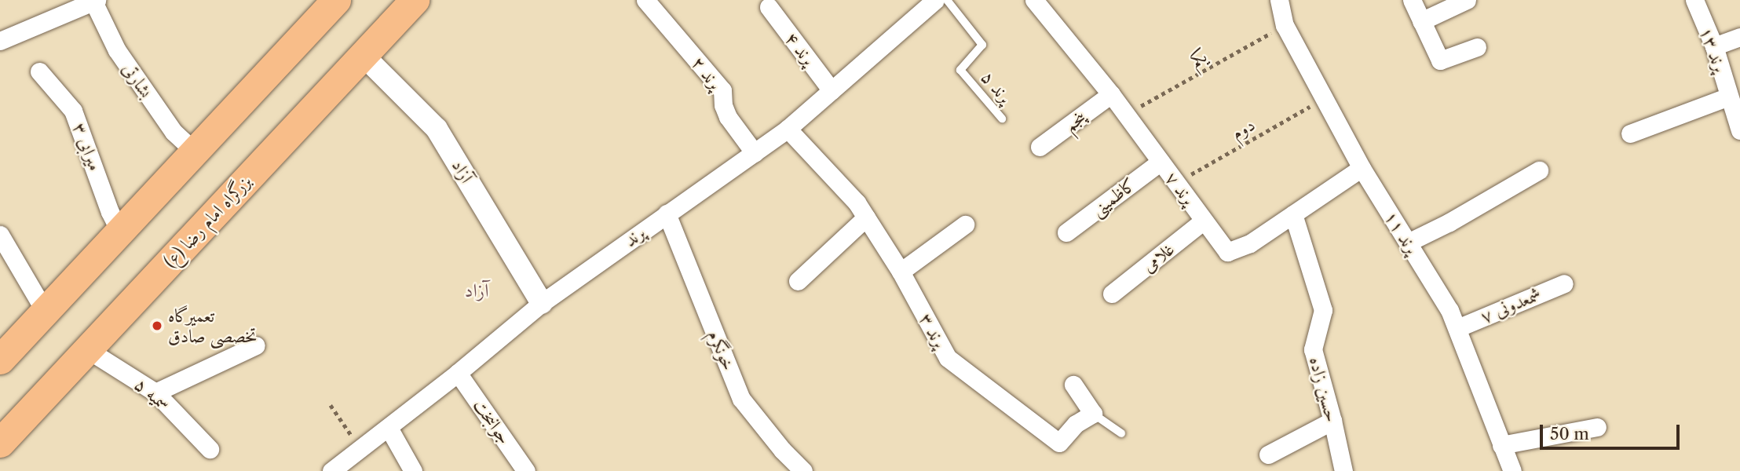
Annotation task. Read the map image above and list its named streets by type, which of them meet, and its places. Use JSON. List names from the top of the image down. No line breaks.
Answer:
{"streets":{"highway":["بزرگراه امام رضا (ع)"],"street":["پرند ۴","پرند ۱۳","پرند ۲","بشارتی","پنجم","میرابی ۳","آزاد","پرند ۷","کاظمینی","پرند ۱۱","پرند","غلامی","شمعدونی ۷","پرند ۳","خونگرم","حسین زاده","سمیه ۵","جوانبخت"],"lane":["پرند ۵"],"path":["یکم","دوم"]},"crossings":[["پرند ۴","پرند"],["یکم","پرند ۷"],["یکم","پرند ۱۱"],["پرند ۲","پرند"],["پنجم","پرند ۷"],["دوم","پرند ۷"],["دوم","پرند ۱۱"],["آزاد","بزرگراه امام رضا (ع)"],["آزاد","پرند"],["پرند ۷","کاظمینی"],["پرند ۷","پرند ۱۱"],["پرند ۷","غلامی"],["پرند ۷","حسین زاده"],["بزرگراه امام رضا (ع)","سمیه ۵"],["پرند ۱۱","شمعدونی ۷"],["پرند","پرند ۳"],["پرند","خونگرم"],["پرند","جوانبخت"]],"districts":["آزاد"],"places":["تعمیرگاه تخصصی صادق"],"scale_bar":"50 m"}
